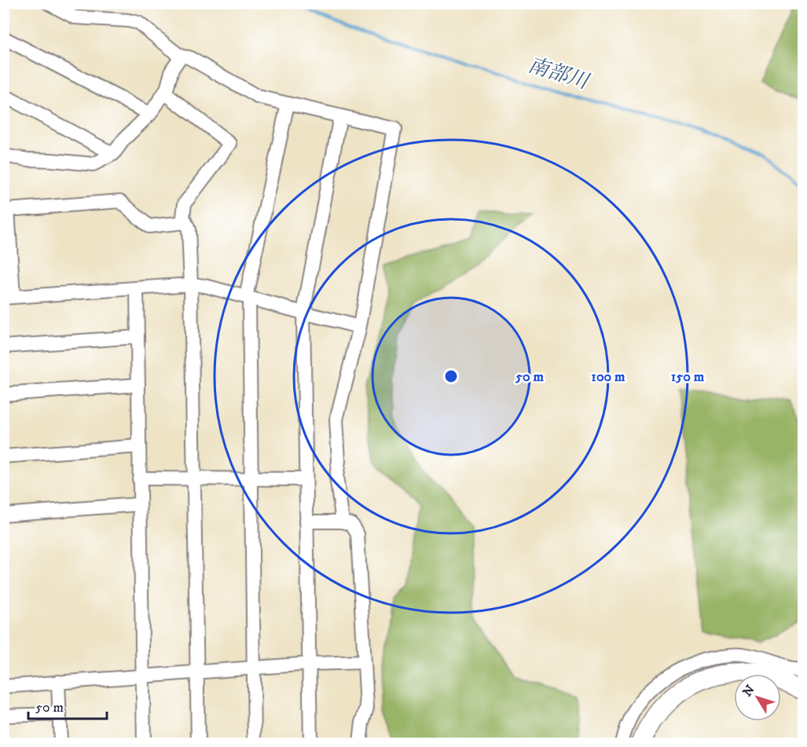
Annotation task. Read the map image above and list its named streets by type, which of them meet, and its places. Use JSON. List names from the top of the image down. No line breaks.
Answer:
{"water":["南部川"],"scale_bar":"50 m","north":"top left","rings":["50 m","100 m","150 m"]}
